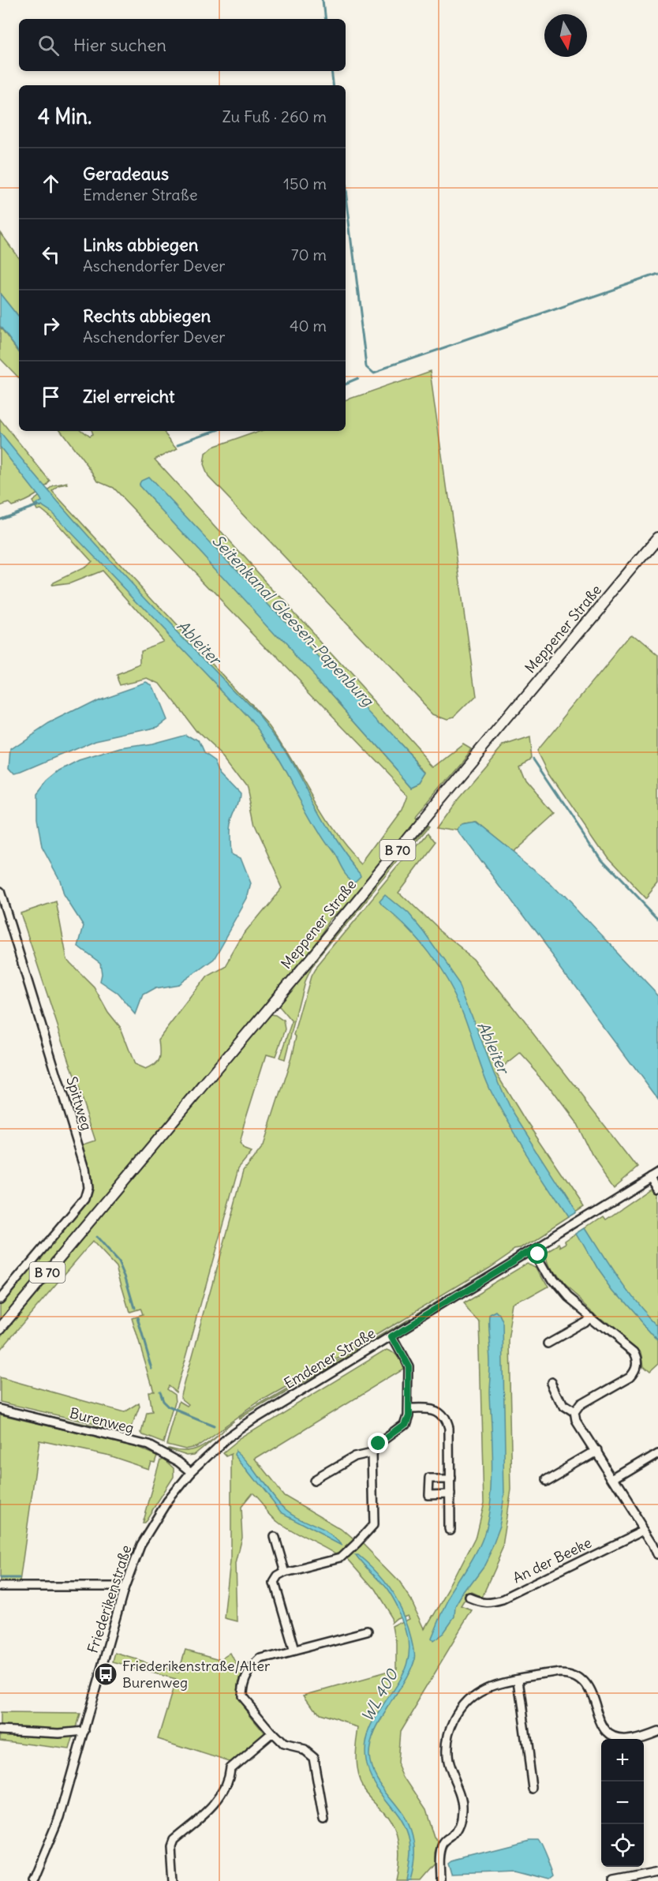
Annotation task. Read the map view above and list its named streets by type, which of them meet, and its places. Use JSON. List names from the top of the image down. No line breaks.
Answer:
{"streets":{"main road":["Meppener Straße","B 70"],"street":["Spittweg","Emdener Straße","Burenweg","An der Beeke","Friederikenstraße"]},"crossings":[["Emdener Straße","Burenweg"],["Emdener Straße","Friederikenstraße"],["Burenweg","Friederikenstraße"]],"water":["Seitenkanal Gleesen-Papenburg","Ableiter","WL 400"],"places":{"bus stop":["Friederikenstraße/Alter Burenweg"]},"north":"bottom","page":{"search":"Hier suchen","heading":["4 Min.","Zu Fuß · 260 m"],"list":[["Geradeaus","Emdener Straße","150 m"],["Links abbiegen","Aschendorfer Dever","70 m"],["Rechts abbiegen","Aschendorfer Dever","40 m"],"Ziel erreicht"],"map_buttons":["+","−"]}}
